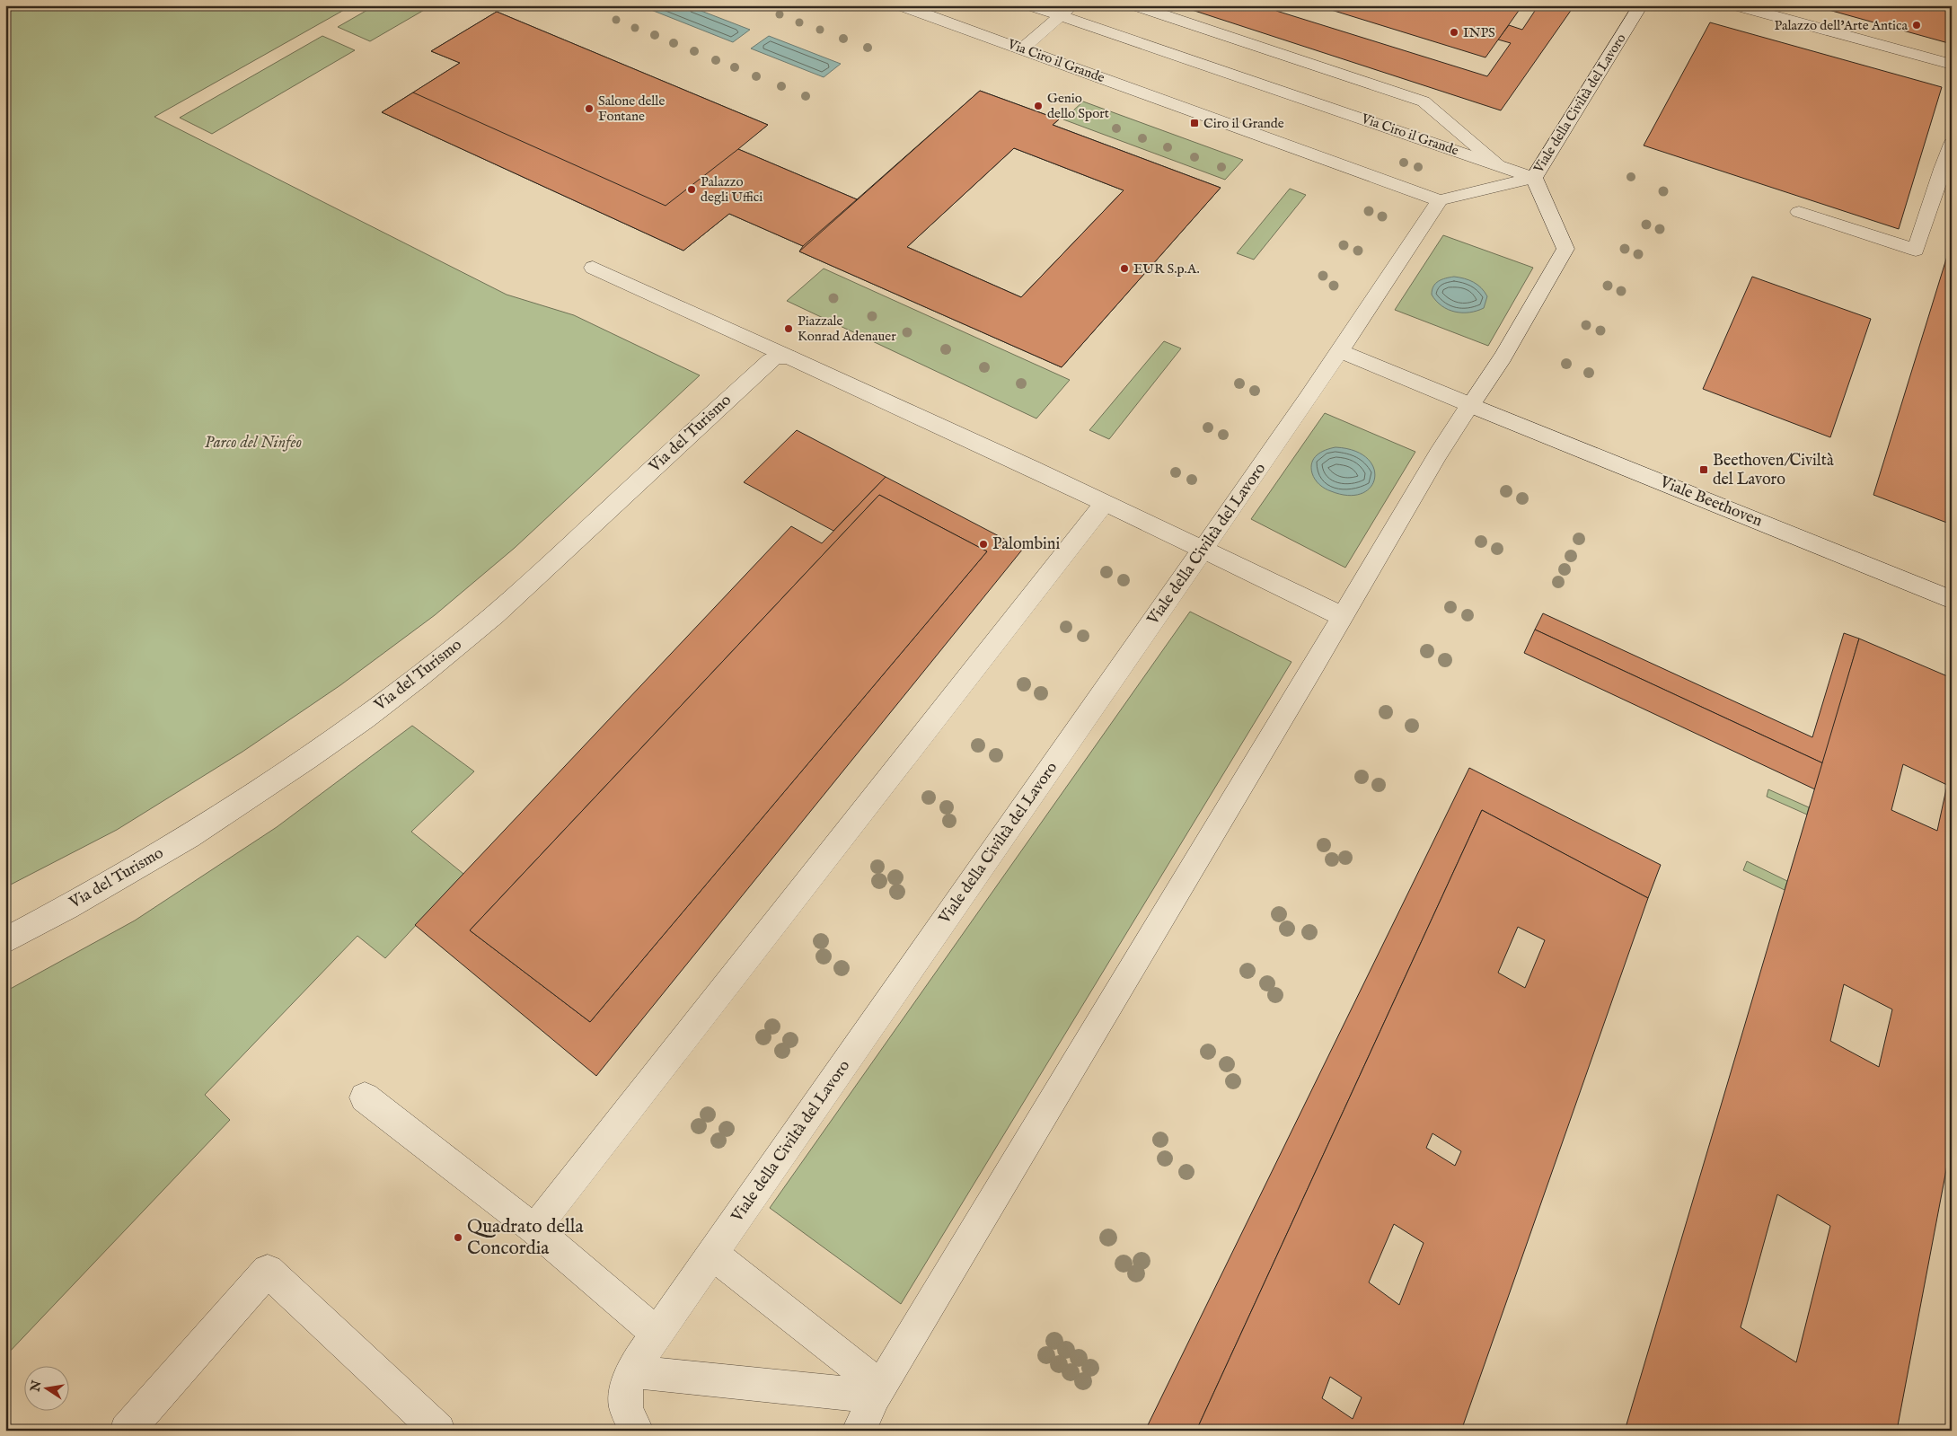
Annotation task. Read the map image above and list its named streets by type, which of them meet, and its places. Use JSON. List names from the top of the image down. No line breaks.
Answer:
{"streets":{"street":["Via Ciro il Grande","Viale della Civiltà del Lavoro","Via del Turismo","Viale Beethoven"]},"crossings":[["Via Ciro il Grande","Viale della Civiltà del Lavoro"],["Viale della Civiltà del Lavoro","Viale Beethoven"]],"parks":["Parco del Ninfeo"],"places":{"other":["Palazzo dell'Arte Antica","INPS","Genio dello Sport","Salone delle Fontane","Palazzo degli Uffici","EUR S.p.A.","Piazzale Konrad Adenauer","Palombini","Quadrato della Concordia"],"transit":["Ciro il Grande","Beethoven/Civiltà del Lavoro"]},"north":"left"}
